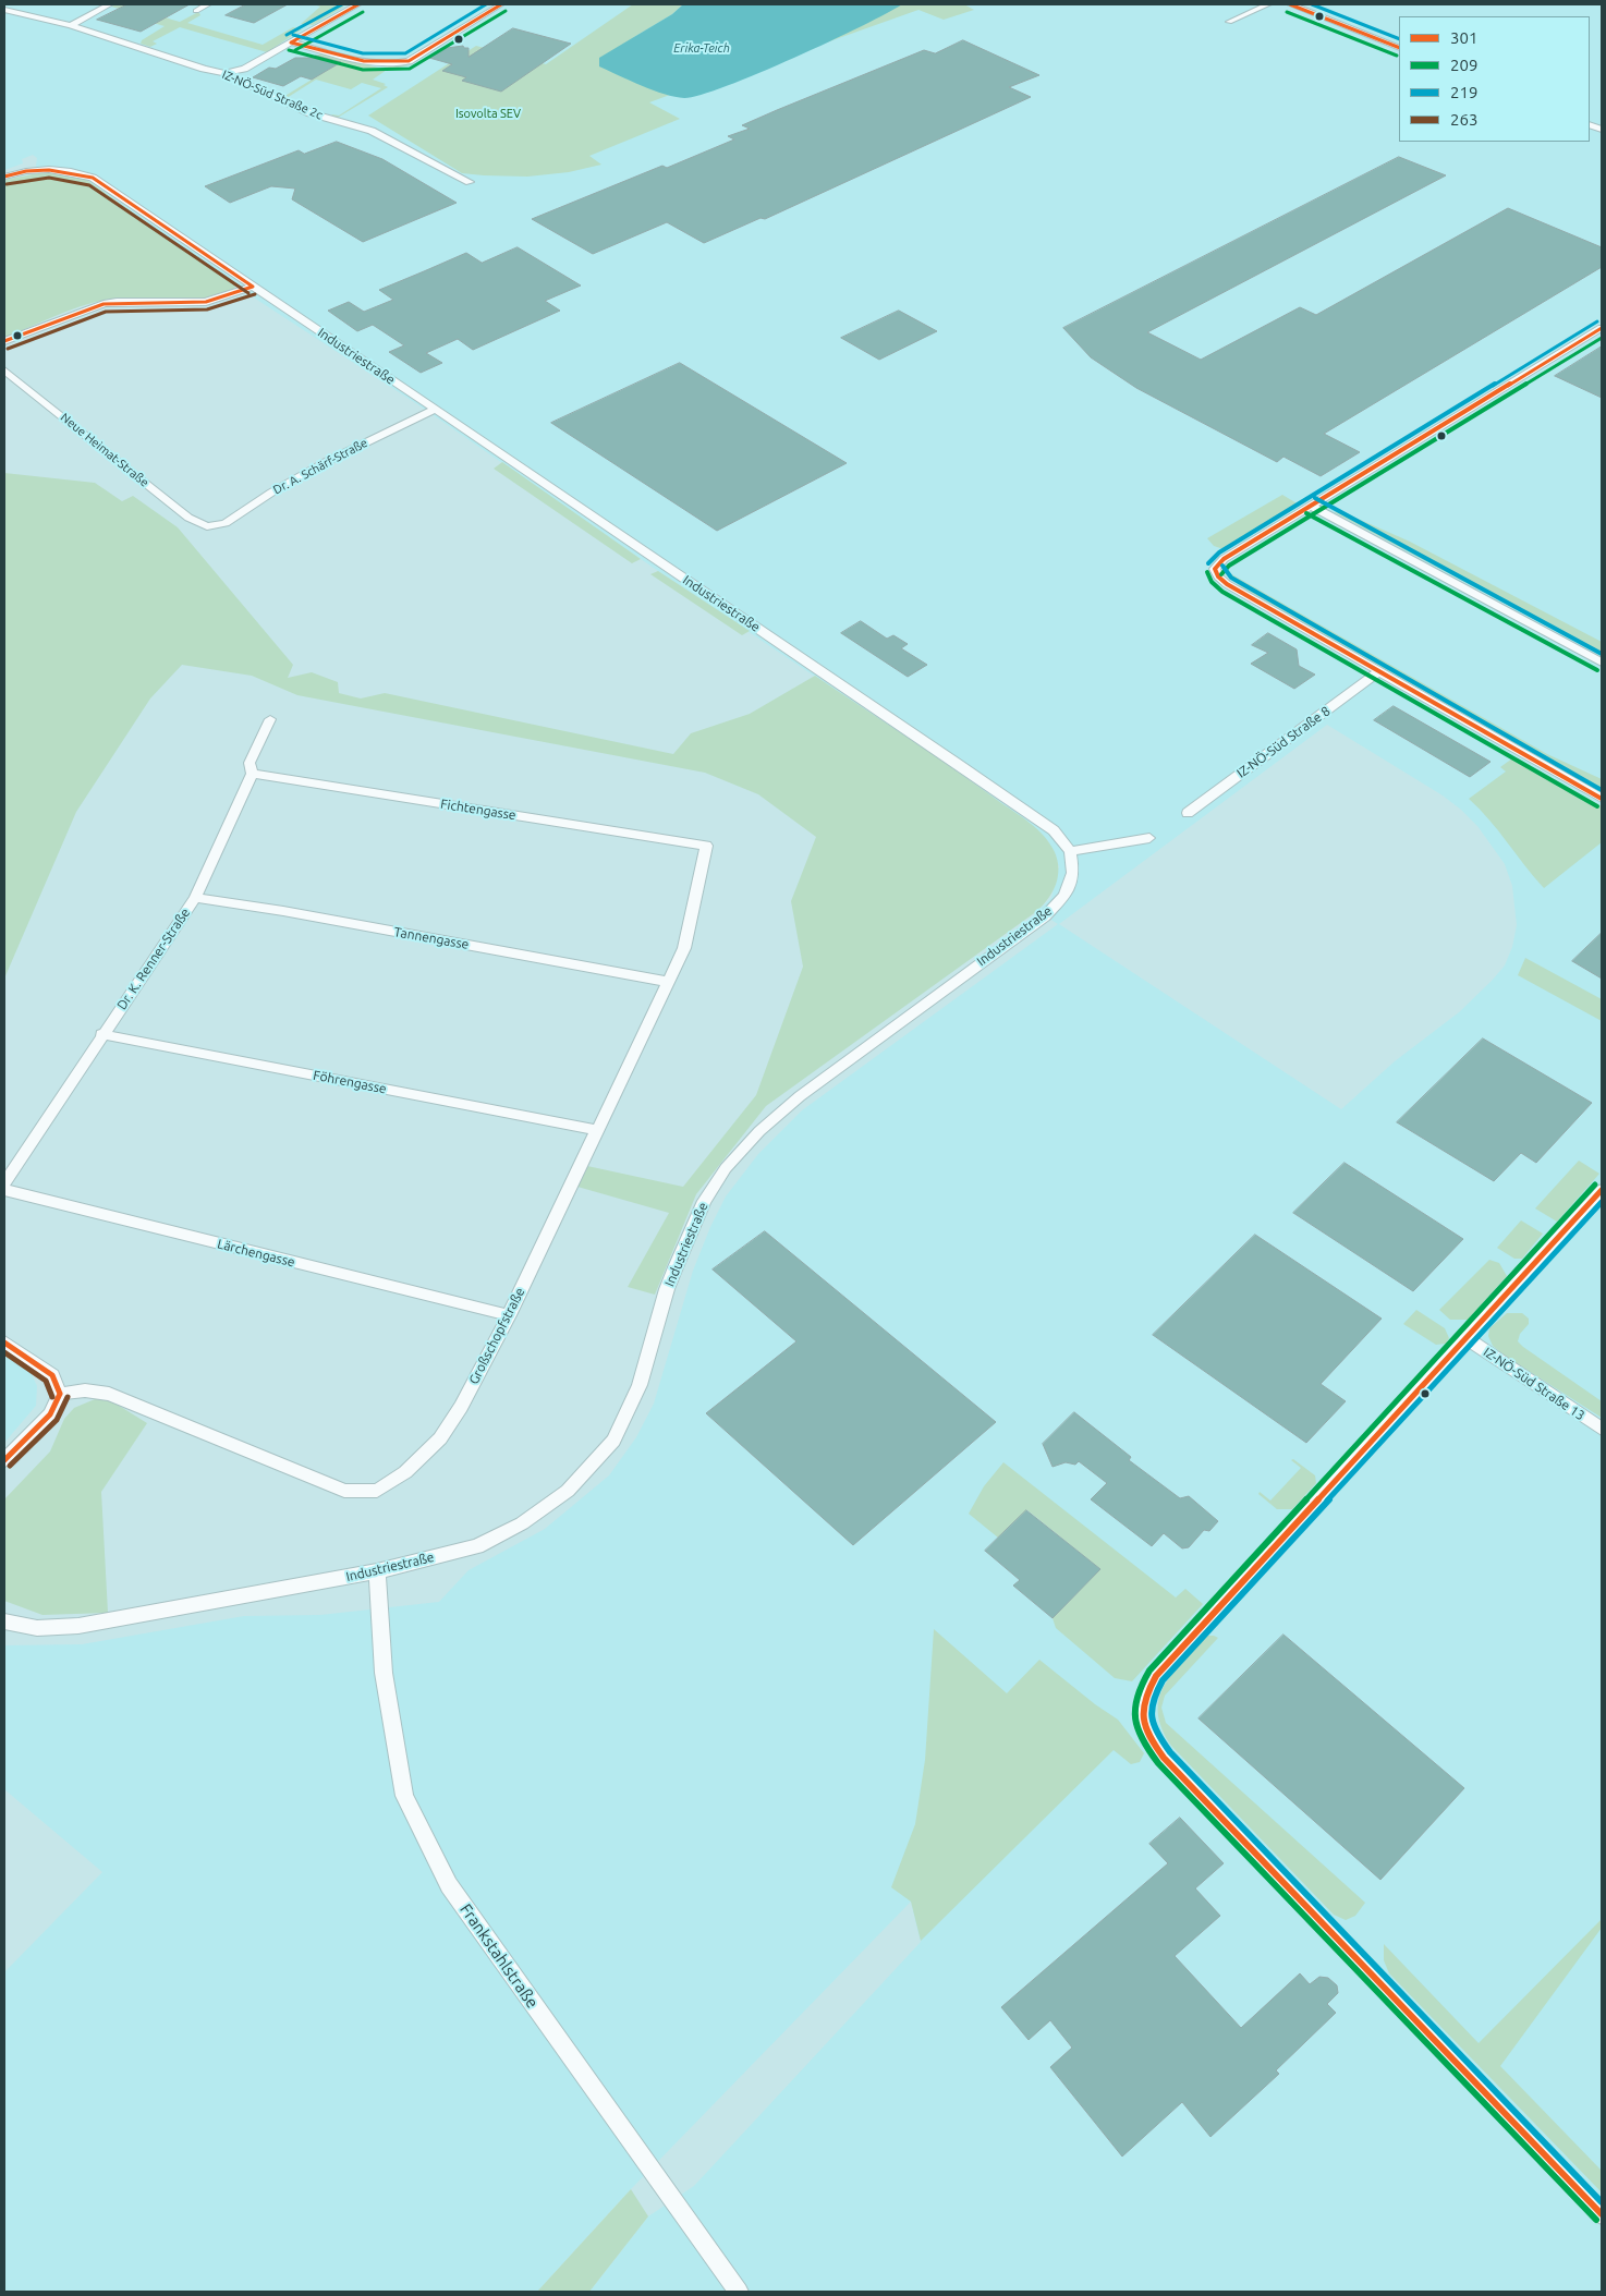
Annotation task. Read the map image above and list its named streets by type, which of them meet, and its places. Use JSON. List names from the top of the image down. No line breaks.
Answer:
{"streets":{"street":["IZ-NÖ-Süd Straße 2c","Industriestraße","Neue Heimat-Straße","Dr. A. Schärf-Straße","IZ-NÖ-Süd Straße 8","Fichtengasse","Tannengasse","Dr. K. Renner-Straße","Föhrengasse","Lärchengasse","Großschopfstraße","IZ-NÖ-Süd Straße 13","Frankstahlstraße"]},"crossings":[["Industriestraße","Dr. A. Schärf-Straße"],["Industriestraße","Frankstahlstraße"],["Neue Heimat-Straße","Dr. A. Schärf-Straße"],["Fichtengasse","Dr. K. Renner-Straße"],["Fichtengasse","Großschopfstraße"],["Tannengasse","Dr. K. Renner-Straße"],["Tannengasse","Großschopfstraße"],["Dr. K. Renner-Straße","Föhrengasse"],["Föhrengasse","Großschopfstraße"],["Lärchengasse","Großschopfstraße"]],"water":["Erika-Teich"],"parks":["Isovolta SEV"],"lines":["transit line 301","transit line 219","transit line 209","transit line 263"],"legend":["301","209","219","263"]}
